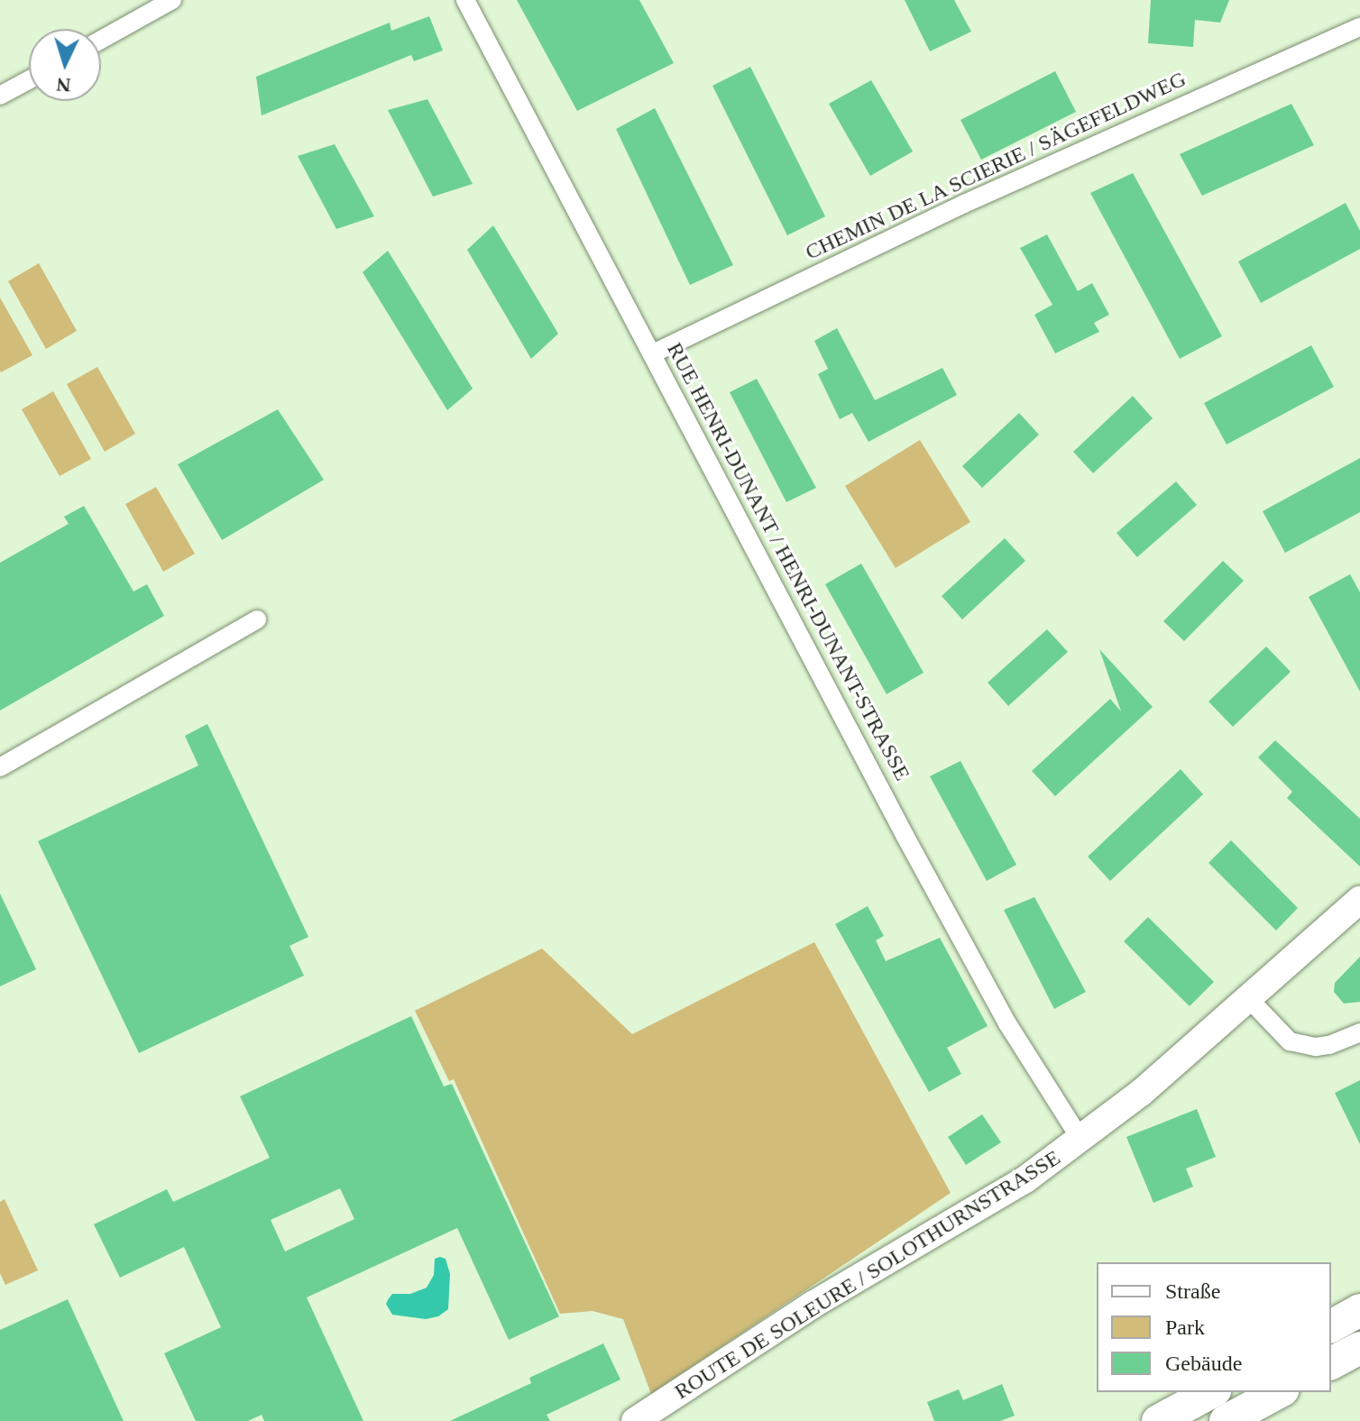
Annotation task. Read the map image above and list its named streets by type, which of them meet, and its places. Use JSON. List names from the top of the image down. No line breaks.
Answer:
{"streets":{"main road":["ROUTE DE SOLEURE / SOLOTHURNSTRASSE"],"street":["CHEMIN DE LA SCIERIE / SÄGEFELDWEG","RUE HENRI-DUNANT / HENRI-DUNANT-STRASSE"]},"crossings":[["CHEMIN DE LA SCIERIE / SÄGEFELDWEG","RUE HENRI-DUNANT / HENRI-DUNANT-STRASSE"],["RUE HENRI-DUNANT / HENRI-DUNANT-STRASSE","ROUTE DE SOLEURE / SOLOTHURNSTRASSE"]],"legend":["Straße","Park","Gebäude"],"north":"bottom"}
